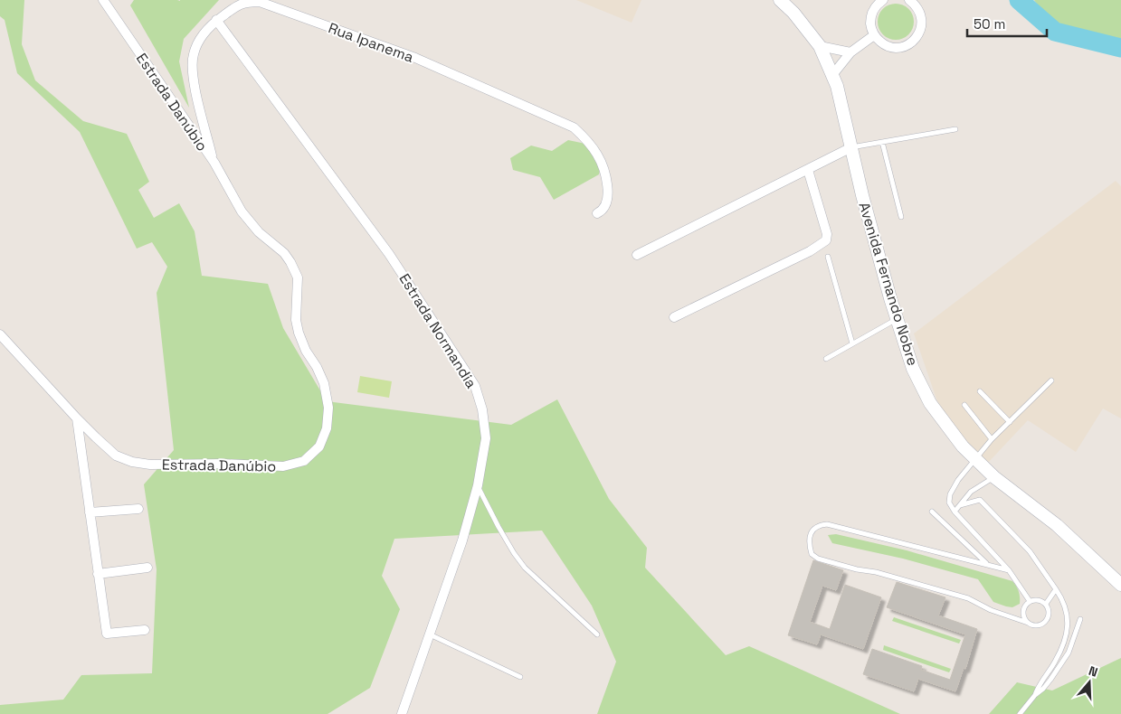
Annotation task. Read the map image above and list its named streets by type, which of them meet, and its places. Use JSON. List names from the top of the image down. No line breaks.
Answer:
{"streets":{"main road":["Avenida Fernando Nobre"],"street":["Rua Ipanema","Estrada Danúbio","Estrada Normandia"]},"crossings":[["Rua Ipanema","Estrada Danúbio"],["Rua Ipanema","Estrada Normandia"]],"scale_bar":"50 m","north":"top"}
